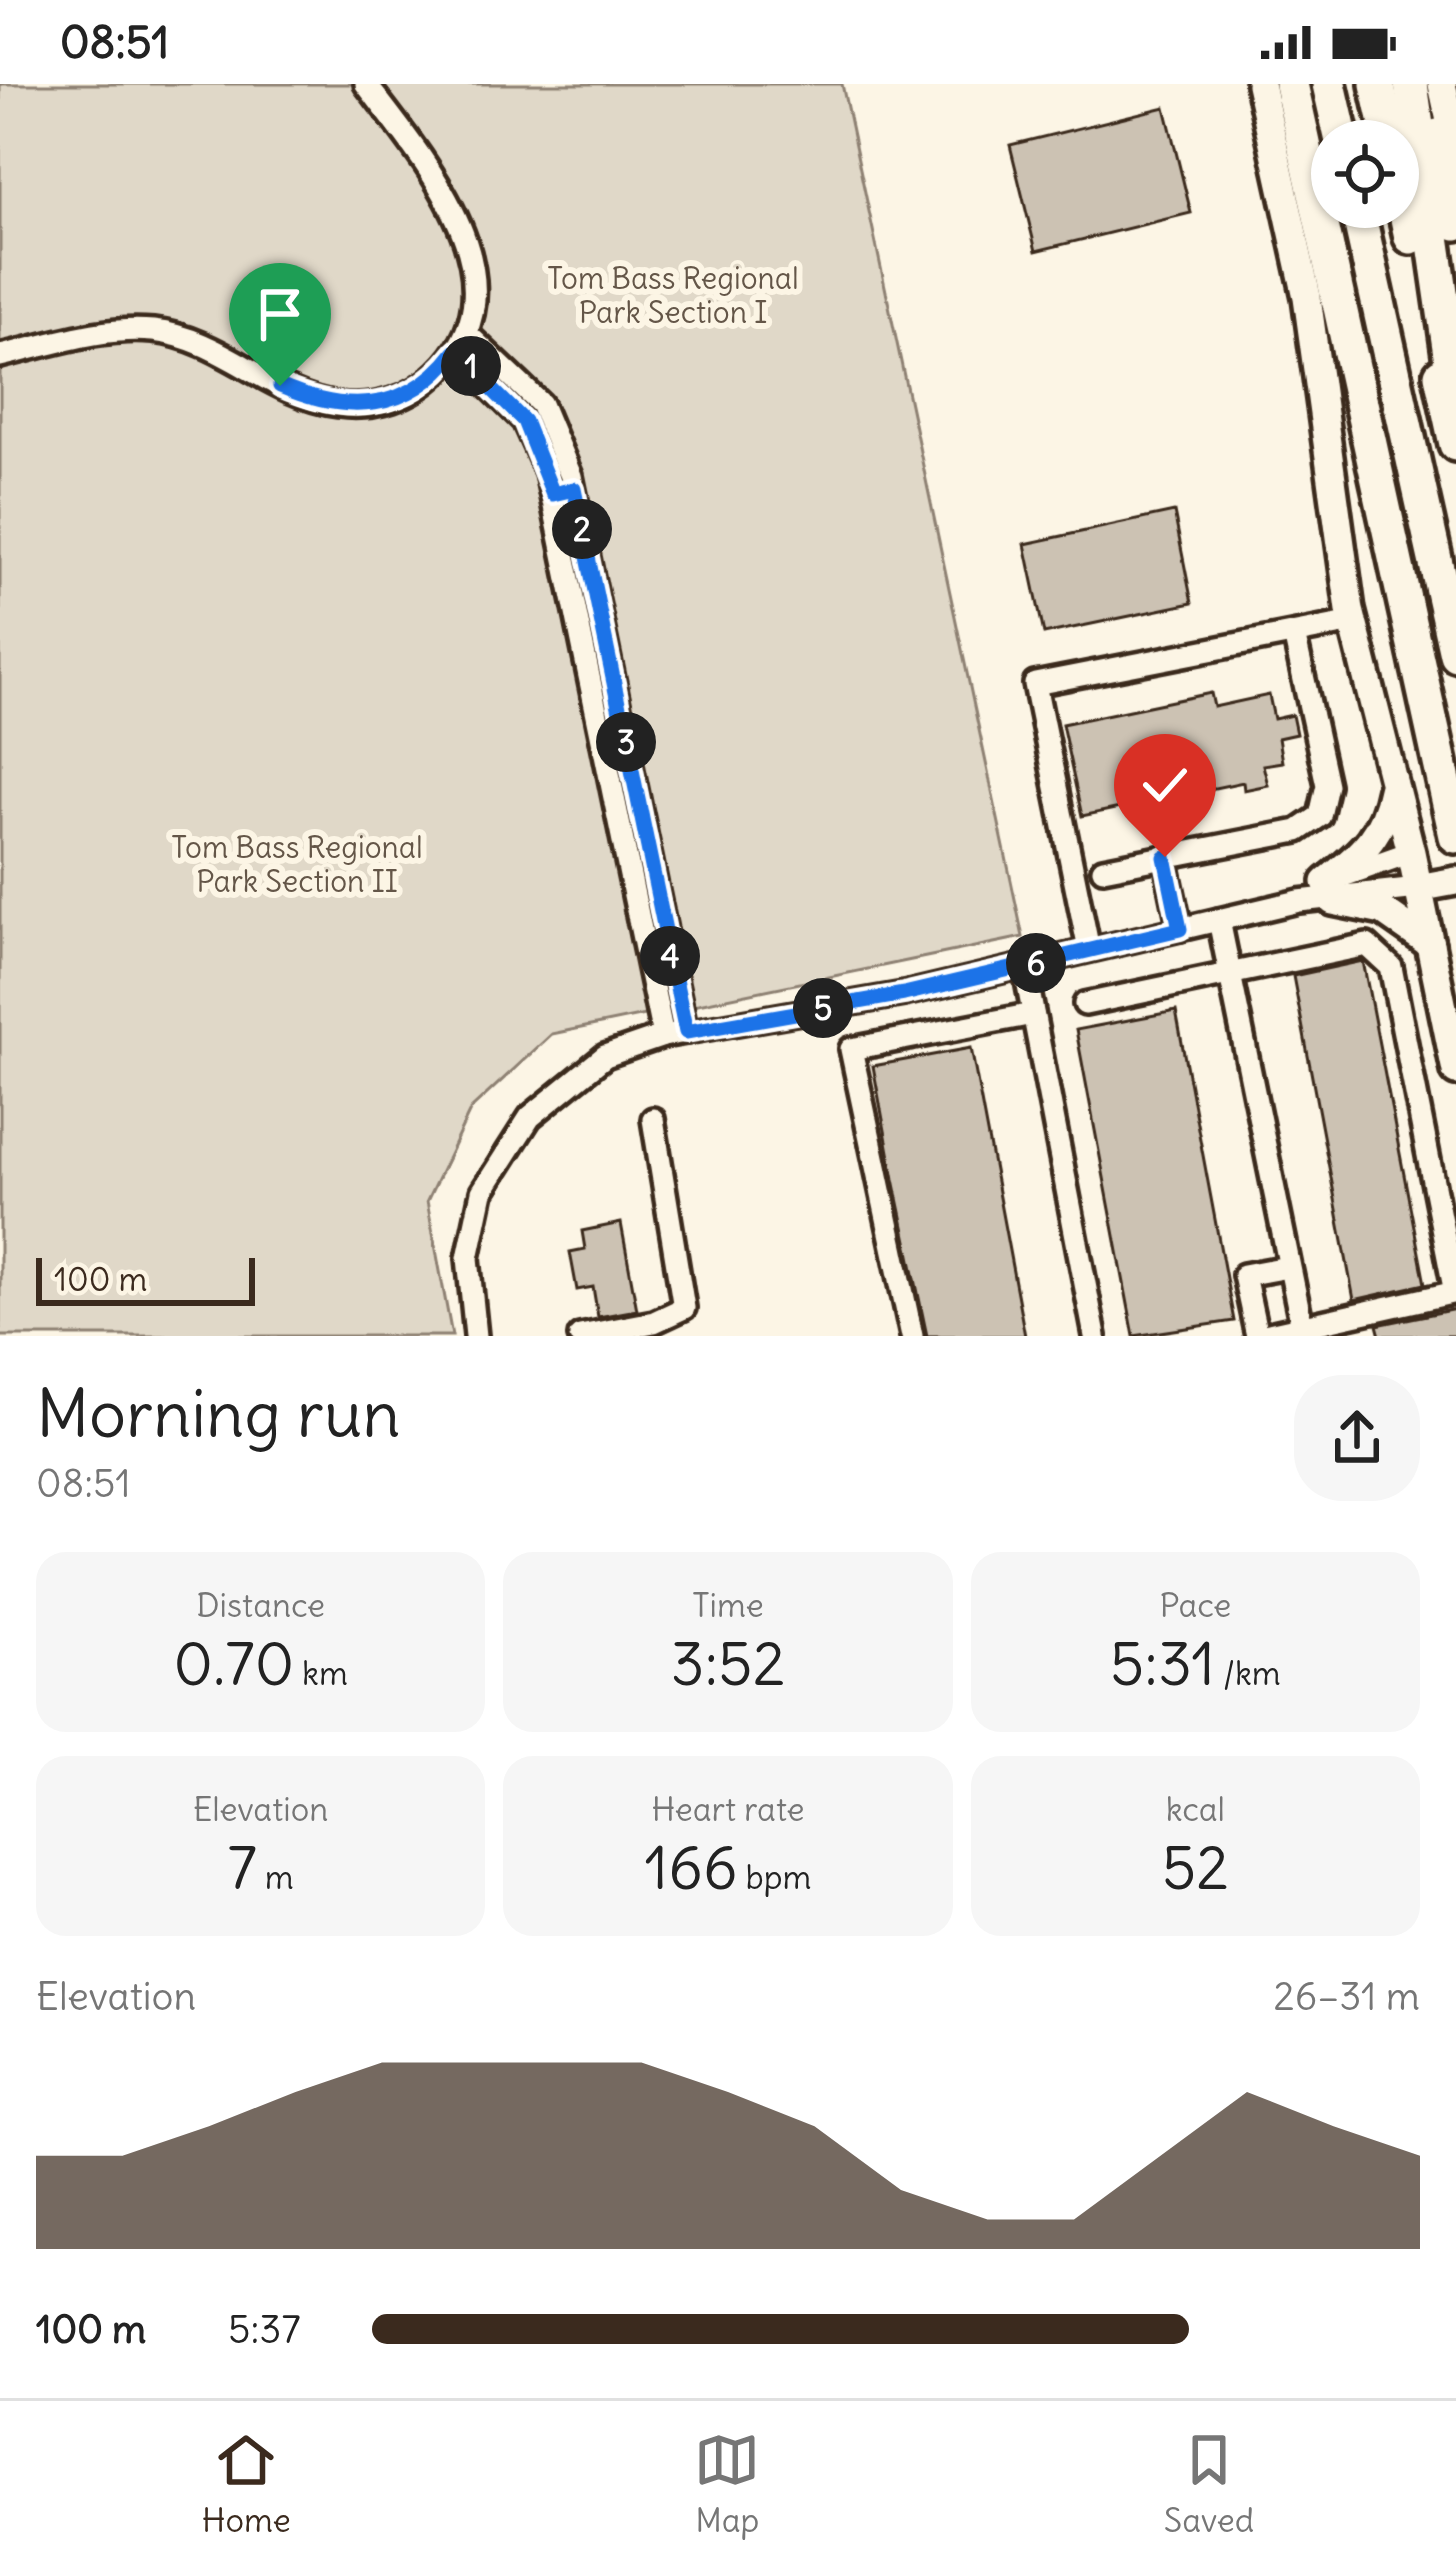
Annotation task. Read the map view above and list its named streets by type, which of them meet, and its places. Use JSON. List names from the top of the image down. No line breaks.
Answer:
{"parks":["Tom Bass Regional Park Section I","Tom Bass Regional Park Section II"],"scale_bar":"100 m","page":{"status":"08:51","pins":["1","2","3","4","6","5"],"scale":"100 m","heading":["Morning run","08:51"],"stats":[["Distance","0.70 km"],["Time","3:52"],["Pace","5:31 /km"],["Elevation","7 m"],["Heart rate","166 bpm"],["kcal","52"]],"chart":["Elevation","26–31 m"],"list":[{"name":"100 m","note":"5:37"}],"tabs":["Home","Map","Saved"]}}
